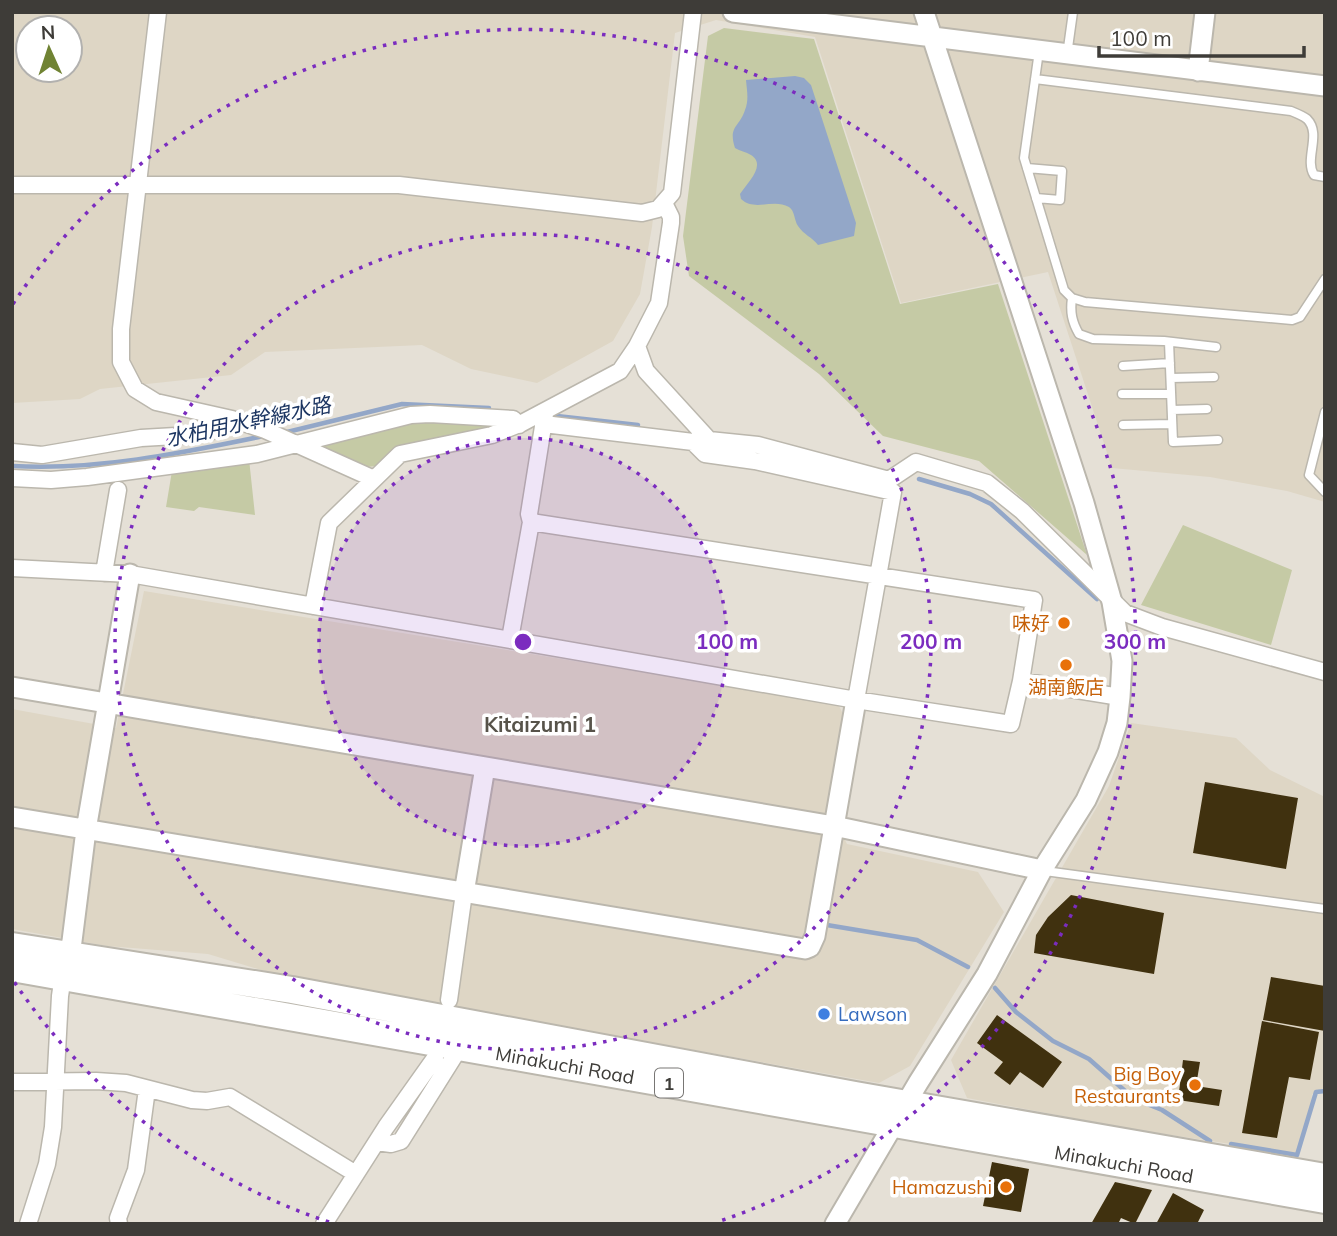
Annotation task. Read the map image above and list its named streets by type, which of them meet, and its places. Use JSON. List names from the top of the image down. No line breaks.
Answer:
{"streets":{"highway":["Minakuchi Road","1"]},"districts":["Kitaizumi 1"],"water":["水柏用水幹線水路"],"places":["味好","湖南飯店","Lawson","Big Boy Restaurants","Hamazushi"],"scale_bar":"100 m","north":"top","rings":["100 m","200 m","300 m"]}
